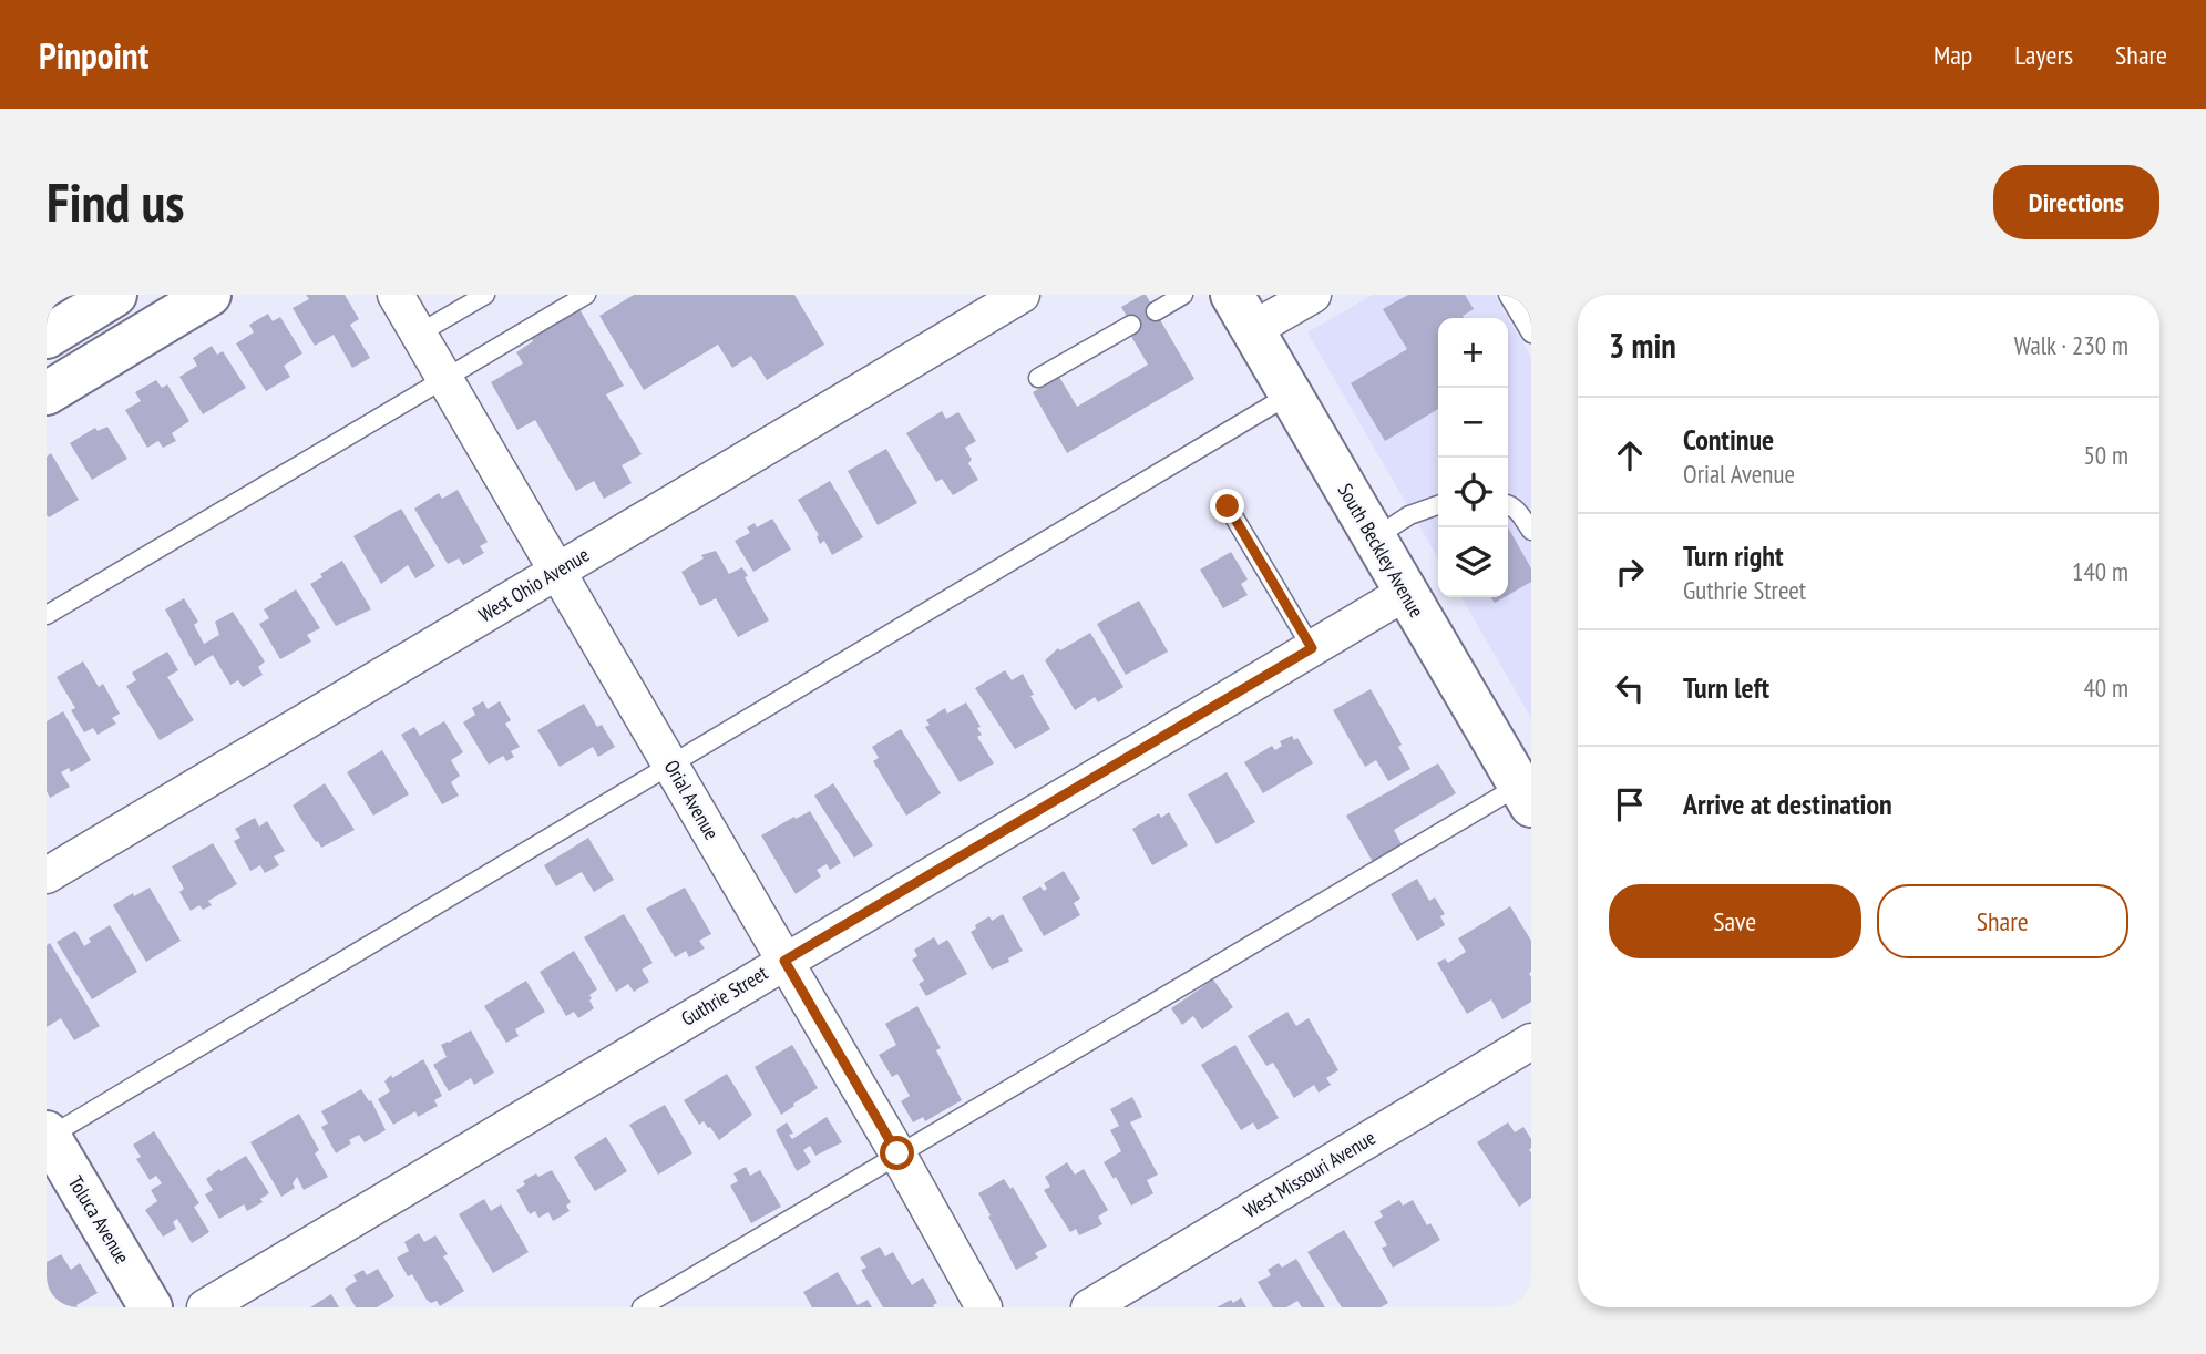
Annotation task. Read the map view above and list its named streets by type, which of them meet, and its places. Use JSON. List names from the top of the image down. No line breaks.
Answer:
{"streets":{"street":["South Beckley Avenue","West Ohio Avenue","Orial Avenue","Guthrie Street","West Missouri Avenue","Toluca Avenue"]},"crossings":[["South Beckley Avenue","Guthrie Street"],["West Ohio Avenue","Orial Avenue"],["Orial Avenue","Guthrie Street"]],"page":{"header":"Pinpoint","nav":["Map","Layers","Share"],"buttons":["Directions",["Save","Share"]],"title":"Find us","heading":["3 min","Walk · 230 m"],"map_buttons":["+","−"],"list":[["Continue","Orial Avenue","50 m"],["Turn right","Guthrie Street","140 m"],["Turn left","40 m"],"Arrive at destination"]}}
